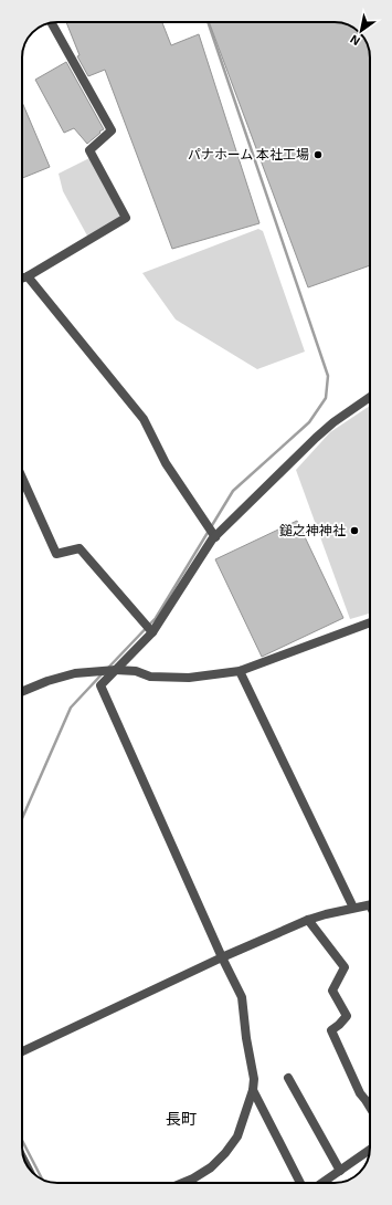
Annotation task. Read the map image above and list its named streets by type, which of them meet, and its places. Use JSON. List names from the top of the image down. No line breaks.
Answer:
{"districts":["長町"],"places":["パナホーム 本社工場","鎚之神神社"],"north":"bottom left"}
